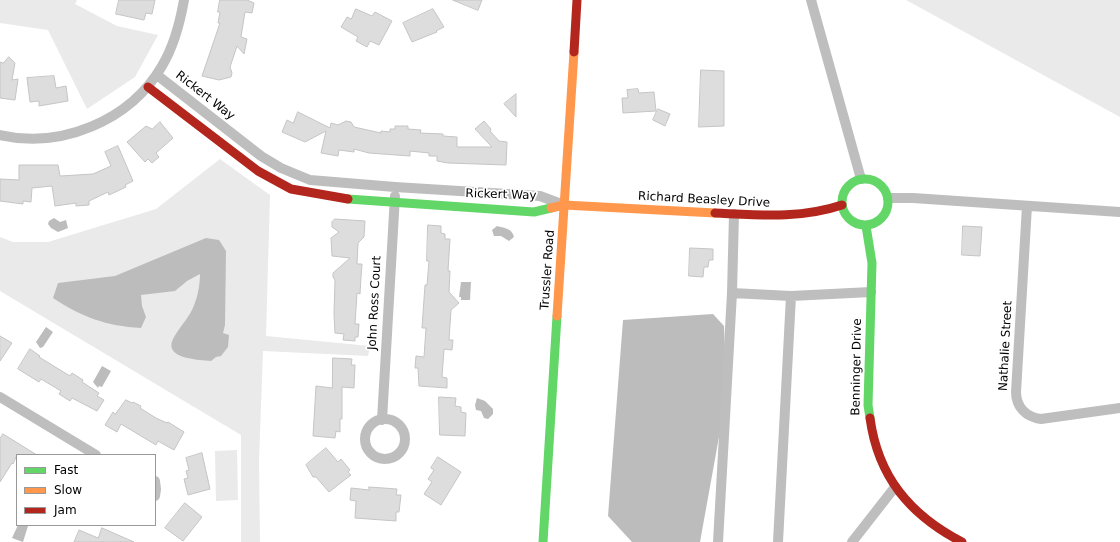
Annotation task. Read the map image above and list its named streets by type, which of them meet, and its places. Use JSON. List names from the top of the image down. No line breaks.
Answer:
{"streets":{"street":["Rickert Way","Richard Beasley Drive","Trussler Road","John Ross Court","Nathalie Street","Benninger Drive"]},"crossings":[["Rickert Way","Richard Beasley Drive"],["Rickert Way","Trussler Road"],["Rickert Way","John Ross Court"],["Richard Beasley Drive","Trussler Road"],["Richard Beasley Drive","Benninger Drive"]],"legend":["Fast","Slow","Jam"]}
